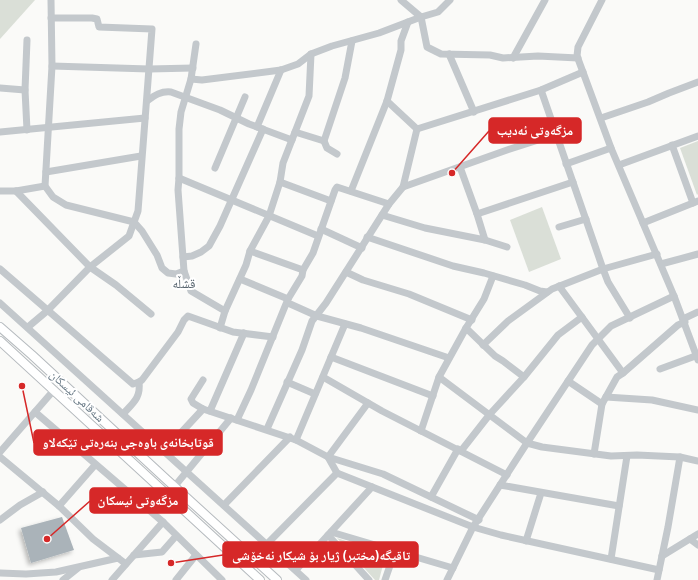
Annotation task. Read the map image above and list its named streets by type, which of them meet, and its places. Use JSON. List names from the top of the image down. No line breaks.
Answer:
{"streets":{"main road":["شەقامی ئیسکان"]},"districts":["قشڵه‌"],"places":["مزگەوتی ئەدیب","قوتابخانه‌ی باوه‌جی بنه‌ره‌تی تێكه‌لاو","مزگەوتی ئیسکان","تاقیگە(مختبر) ژیار بۆ شیکار نەخۆشی"]}
